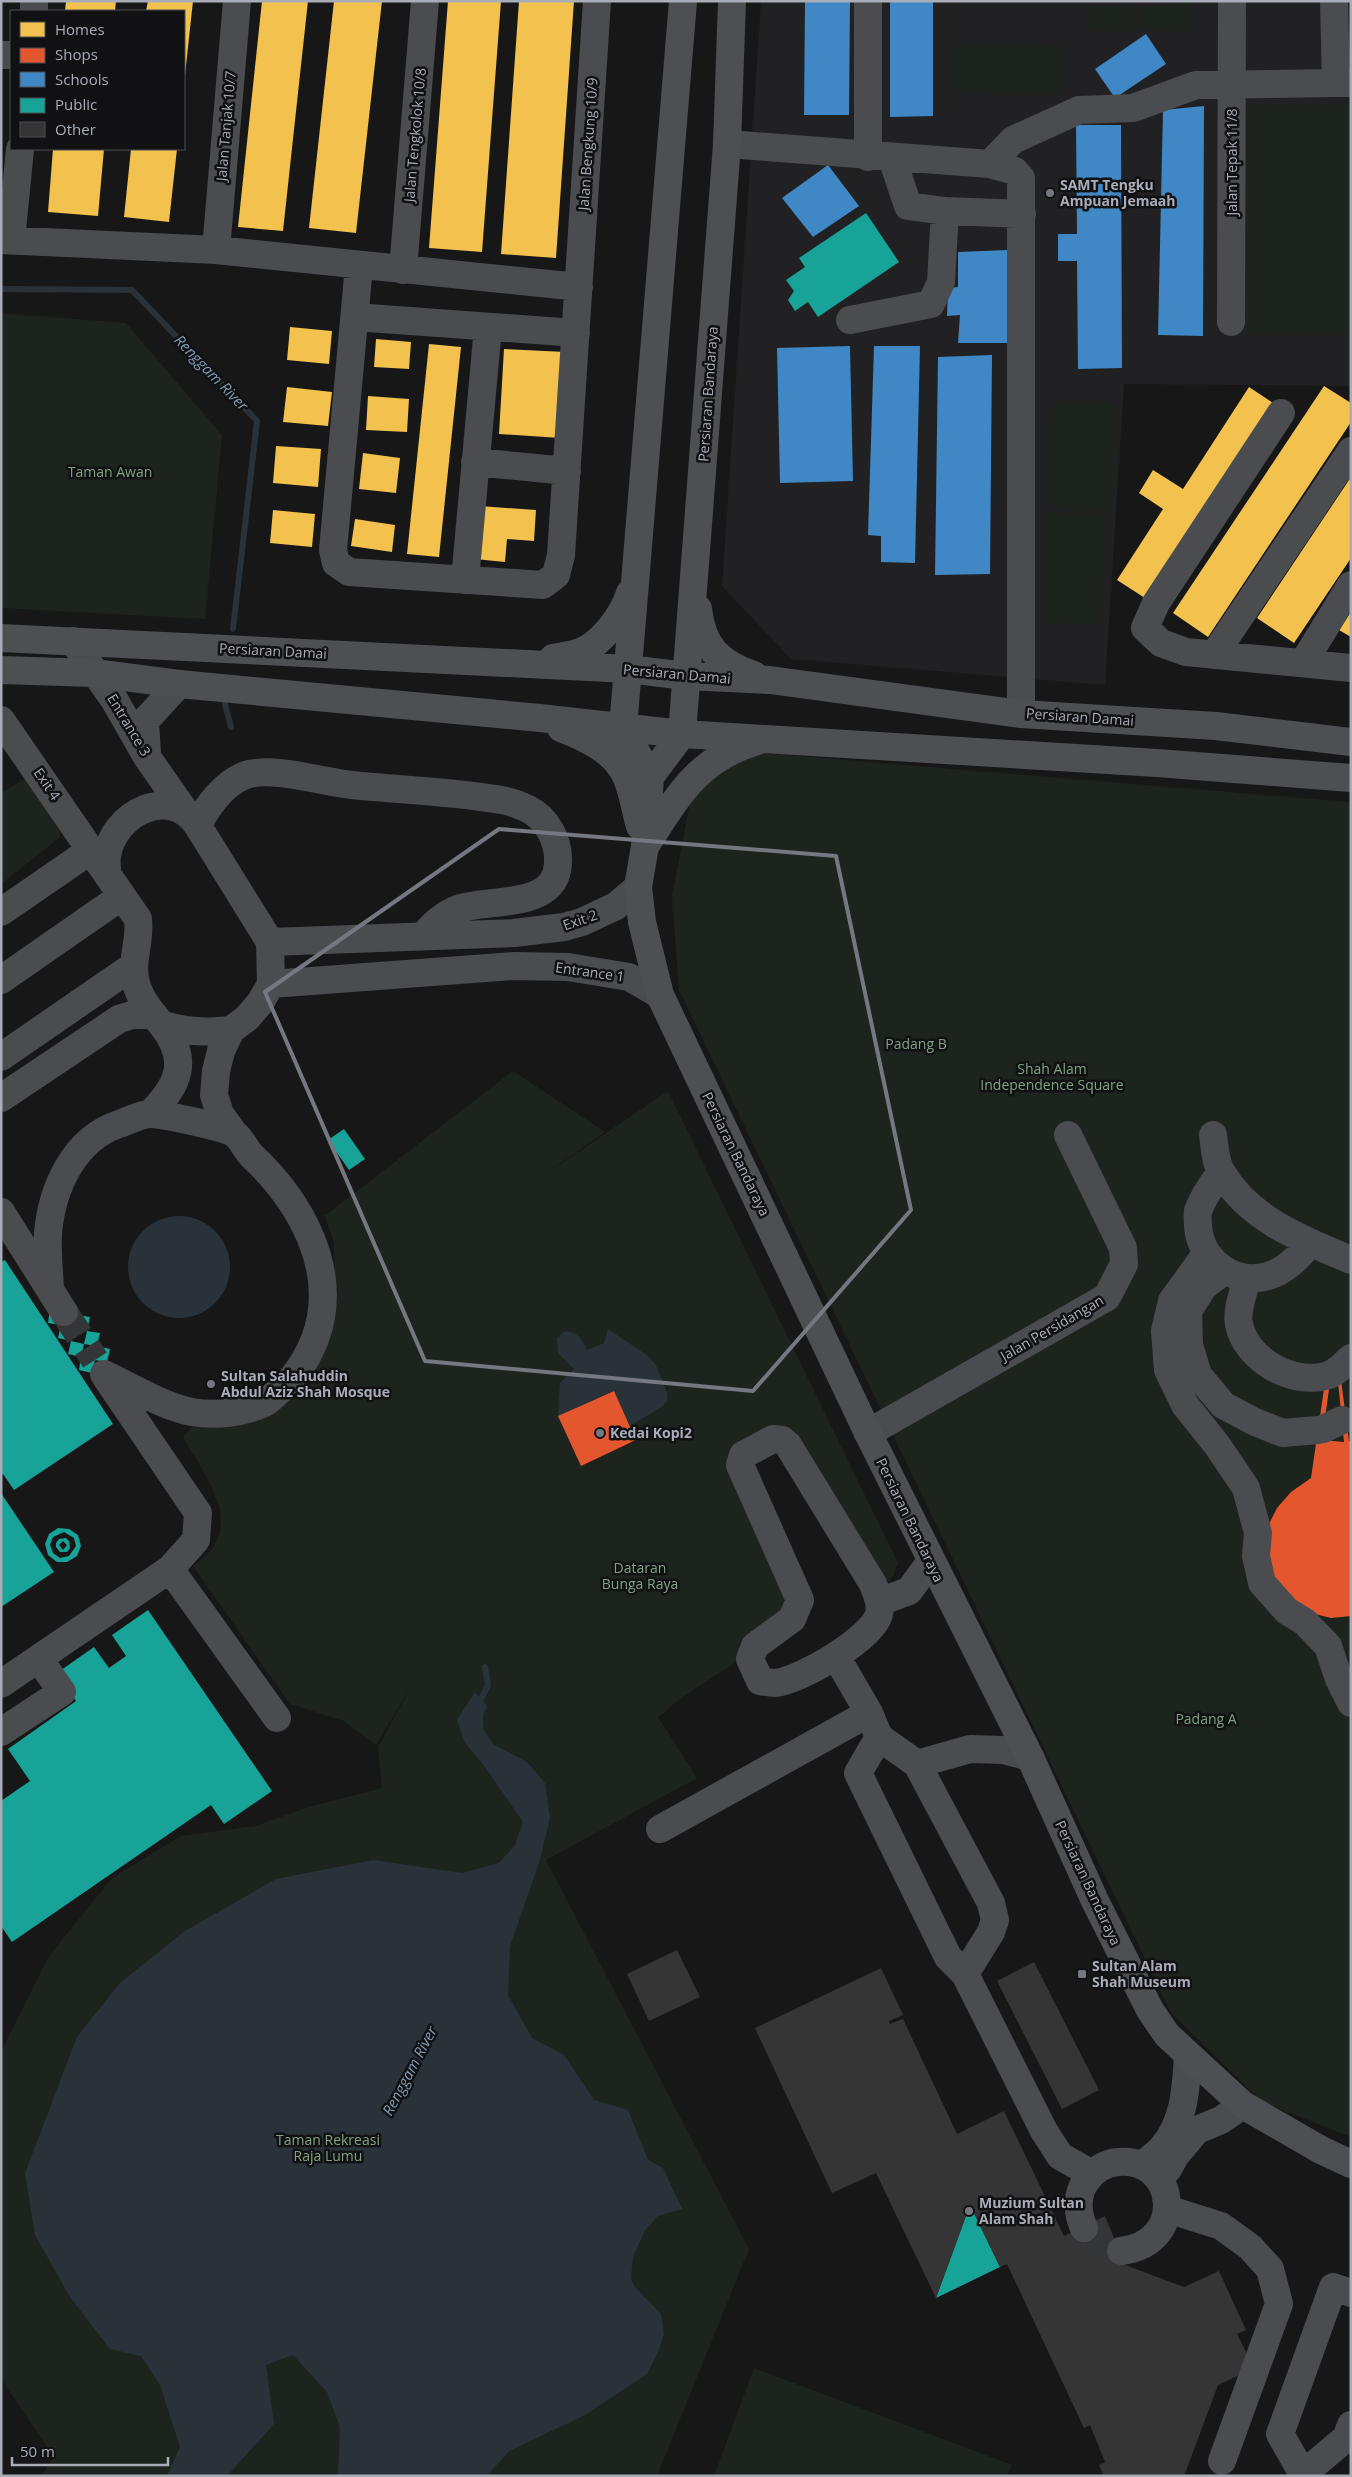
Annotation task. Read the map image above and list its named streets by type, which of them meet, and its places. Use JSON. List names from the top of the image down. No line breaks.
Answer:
{"streets":{"main road":["Persiaran Bandaraya","Persiaran Damai"],"street":["Jalan Tanjak 10/7","Jalan Tengkolok 10/8","Jalan Bengkung 10/9","Jalan Tepak 11/8","Entrance 3","Exit 4","Exit 2","Entrance 1","Jalan Persidangan"]},"crossings":[["Persiaran Bandaraya","Persiaran Damai"],["Persiaran Bandaraya","Exit 2"],["Persiaran Bandaraya","Entrance 1"],["Persiaran Bandaraya","Jalan Persidangan"],["Persiaran Damai","Entrance 3"],["Entrance 3","Exit 2"]],"water":["Renggam River"],"parks":["Taman Awan","Padang B","Shah Alam Independence Square","Dataran Bunga Raya","Padang A","Taman Rekreasi Raja Lumu"],"places":{"other":["SAMT Tengku Ampuan Jemaah","Sultan Salahuddin Abdul Aziz Shah Mosque","Kedai Kopi2","Muzium Sultan Alam Shah"],"transit":["Sultan Alam Shah Museum"]},"legend":["Homes","Shops","Schools","Public","Other"],"scale_bar":"50 m"}
